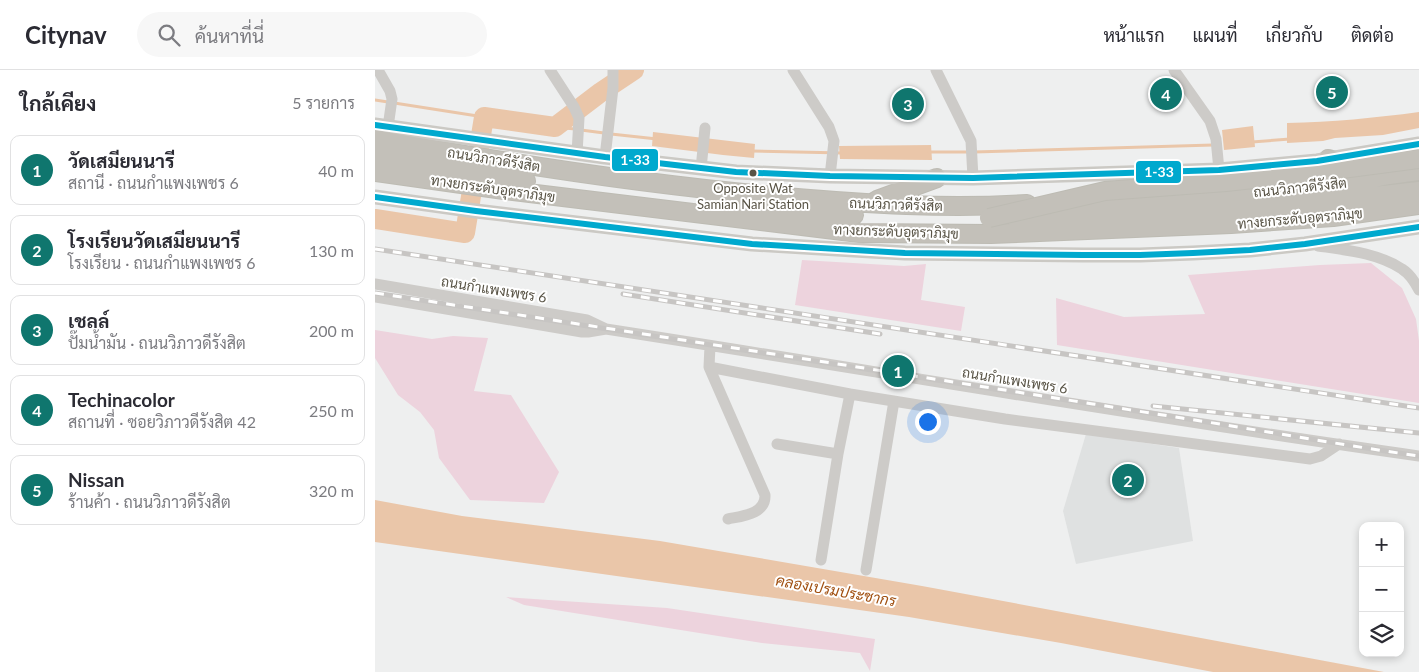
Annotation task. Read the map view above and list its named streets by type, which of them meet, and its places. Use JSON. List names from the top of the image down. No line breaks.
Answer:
{"streets":{"highway":["ถนนวิภาวดีรังสิต","ทางยกระดับอุตราภิมุข"],"street":["ถนนกำแพงเพชร 6"]},"water":["คลองเปรมประชากร"],"places":["Opposite Wat Samian Nari Station"],"lines":["transit line 1-33"],"page":{"header":"Citynav","search":"ค้นหาที่นี่","nav":["หน้าแรก","แผนที่","เกี่ยวกับ","ติดต่อ"],"heading":["ใกล้เคียง","5 รายการ"],"pins":["5","4","3","1","2"],"list":[{"mark":"1","name":"วัดเสมียนนารี","note":"สถานี · ถนนกำแพงเพชร 6","value":"40 m"},{"mark":"2","name":"โรงเรียนวัดเสมียนนารี","note":"โรงเรียน · ถนนกำแพงเพชร 6","value":"130 m"},{"mark":"3","name":"เชลล์","note":"ปั๊มน้ำมัน · ถนนวิภาวดีรังสิต","value":"200 m"},{"mark":"4","name":"Techinacolor","note":"สถานที่ · ซอยวิภาวดีรังสิต 42","value":"250 m"},{"mark":"5","name":"Nissan","note":"ร้านค้า · ถนนวิภาวดีรังสิต","value":"320 m"}],"map_buttons":["+","−"]}}
